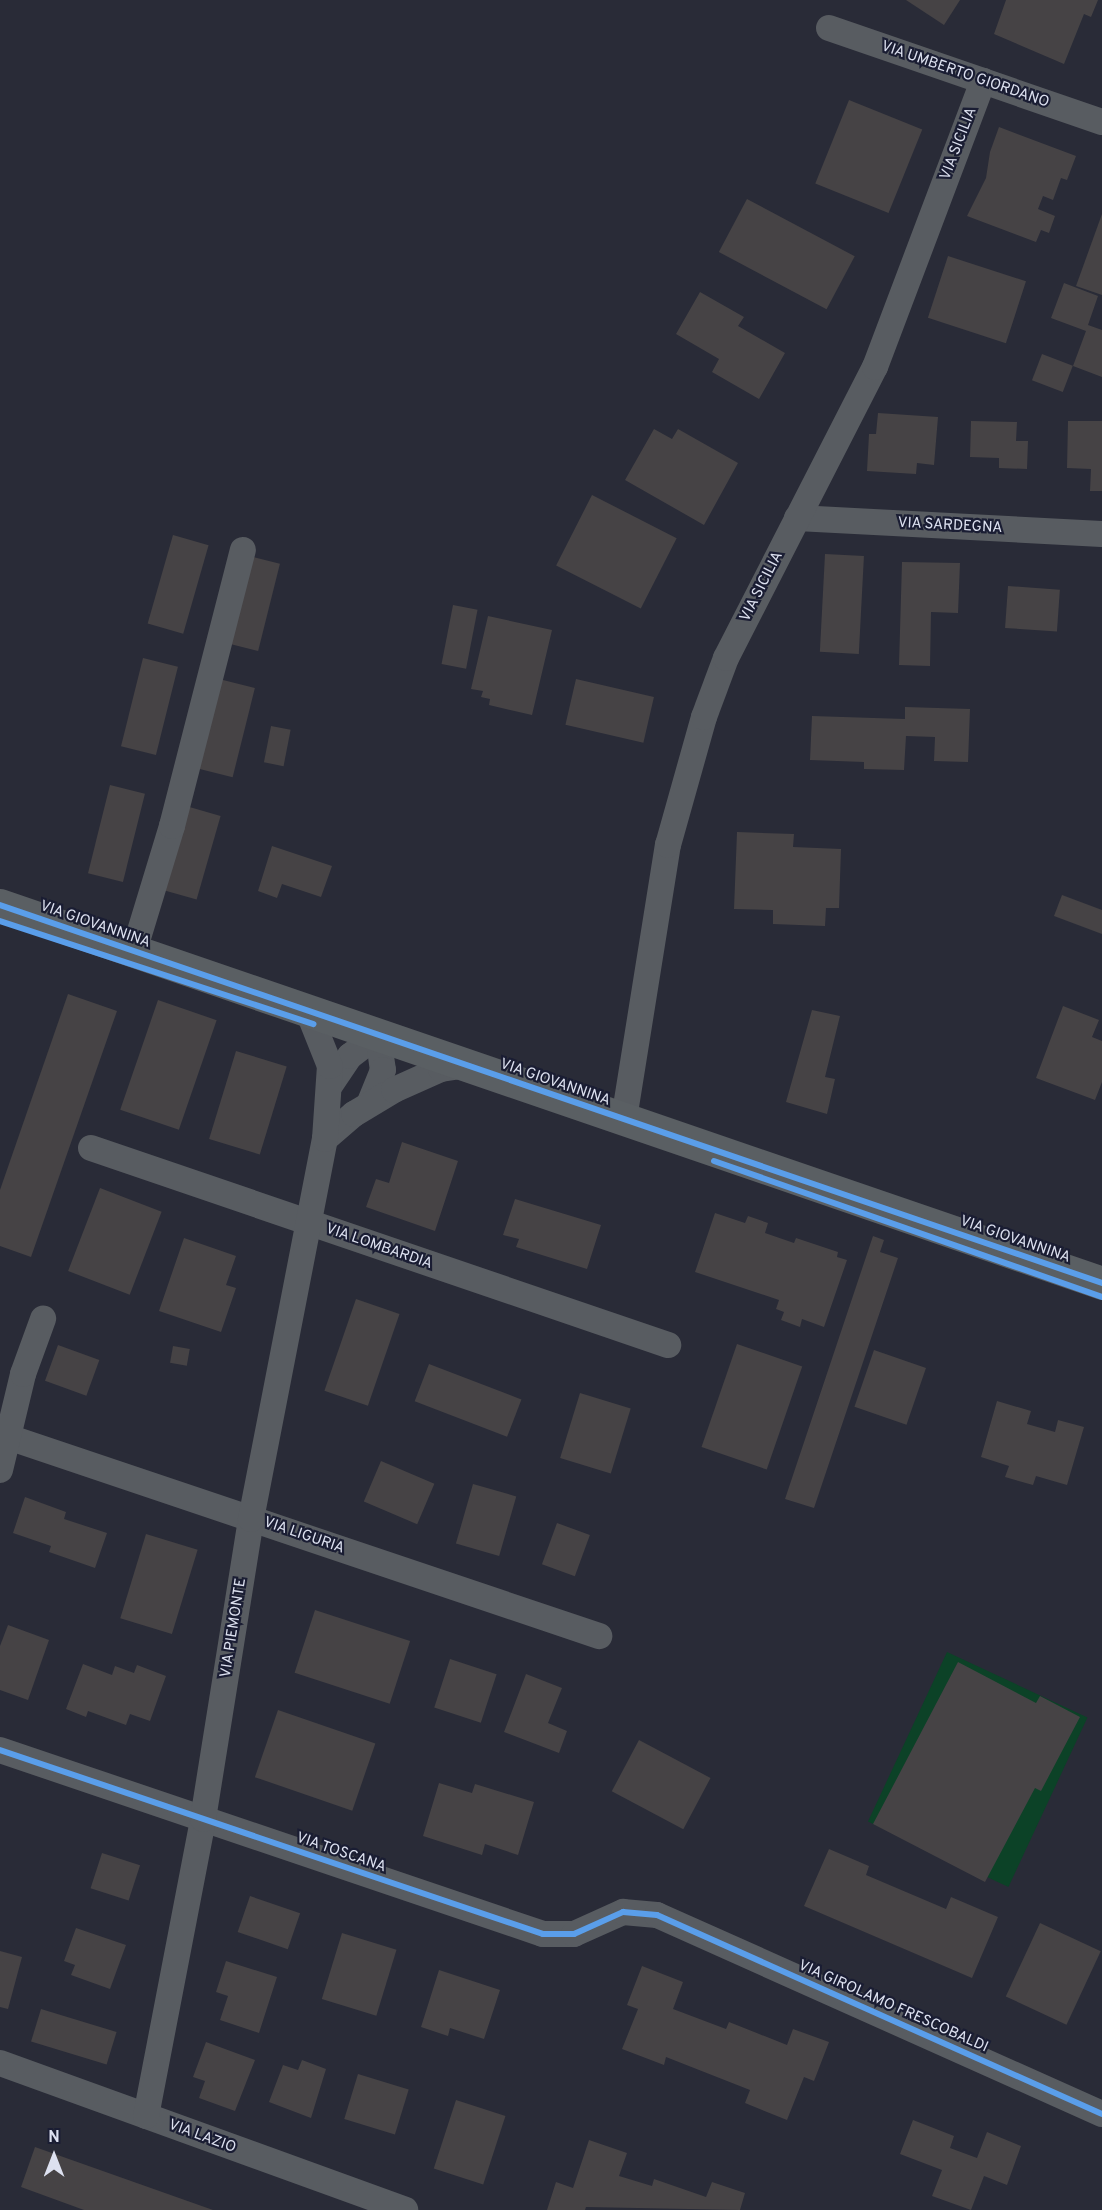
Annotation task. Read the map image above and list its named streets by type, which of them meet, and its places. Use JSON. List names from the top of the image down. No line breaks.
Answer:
{"streets":{"street":["VIA UMBERTO GIORDANO","VIA SICILIA","VIA SARDEGNA","VIA GIOVANNINA","VIA LOMBARDIA","VIA LIGURIA","VIA PIEMONTE","VIA TOSCANA","VIA GIROLAMO FRESCOBALDI","VIA LAZIO"]},"crossings":[["VIA UMBERTO GIORDANO","VIA SICILIA"],["VIA SICILIA","VIA SARDEGNA"],["VIA SICILIA","VIA GIOVANNINA"],["VIA GIOVANNINA","VIA PIEMONTE"],["VIA LOMBARDIA","VIA PIEMONTE"],["VIA LIGURIA","VIA PIEMONTE"],["VIA PIEMONTE","VIA TOSCANA"],["VIA PIEMONTE","VIA LAZIO"],["VIA TOSCANA","VIA GIROLAMO FRESCOBALDI"]],"north":"top"}
